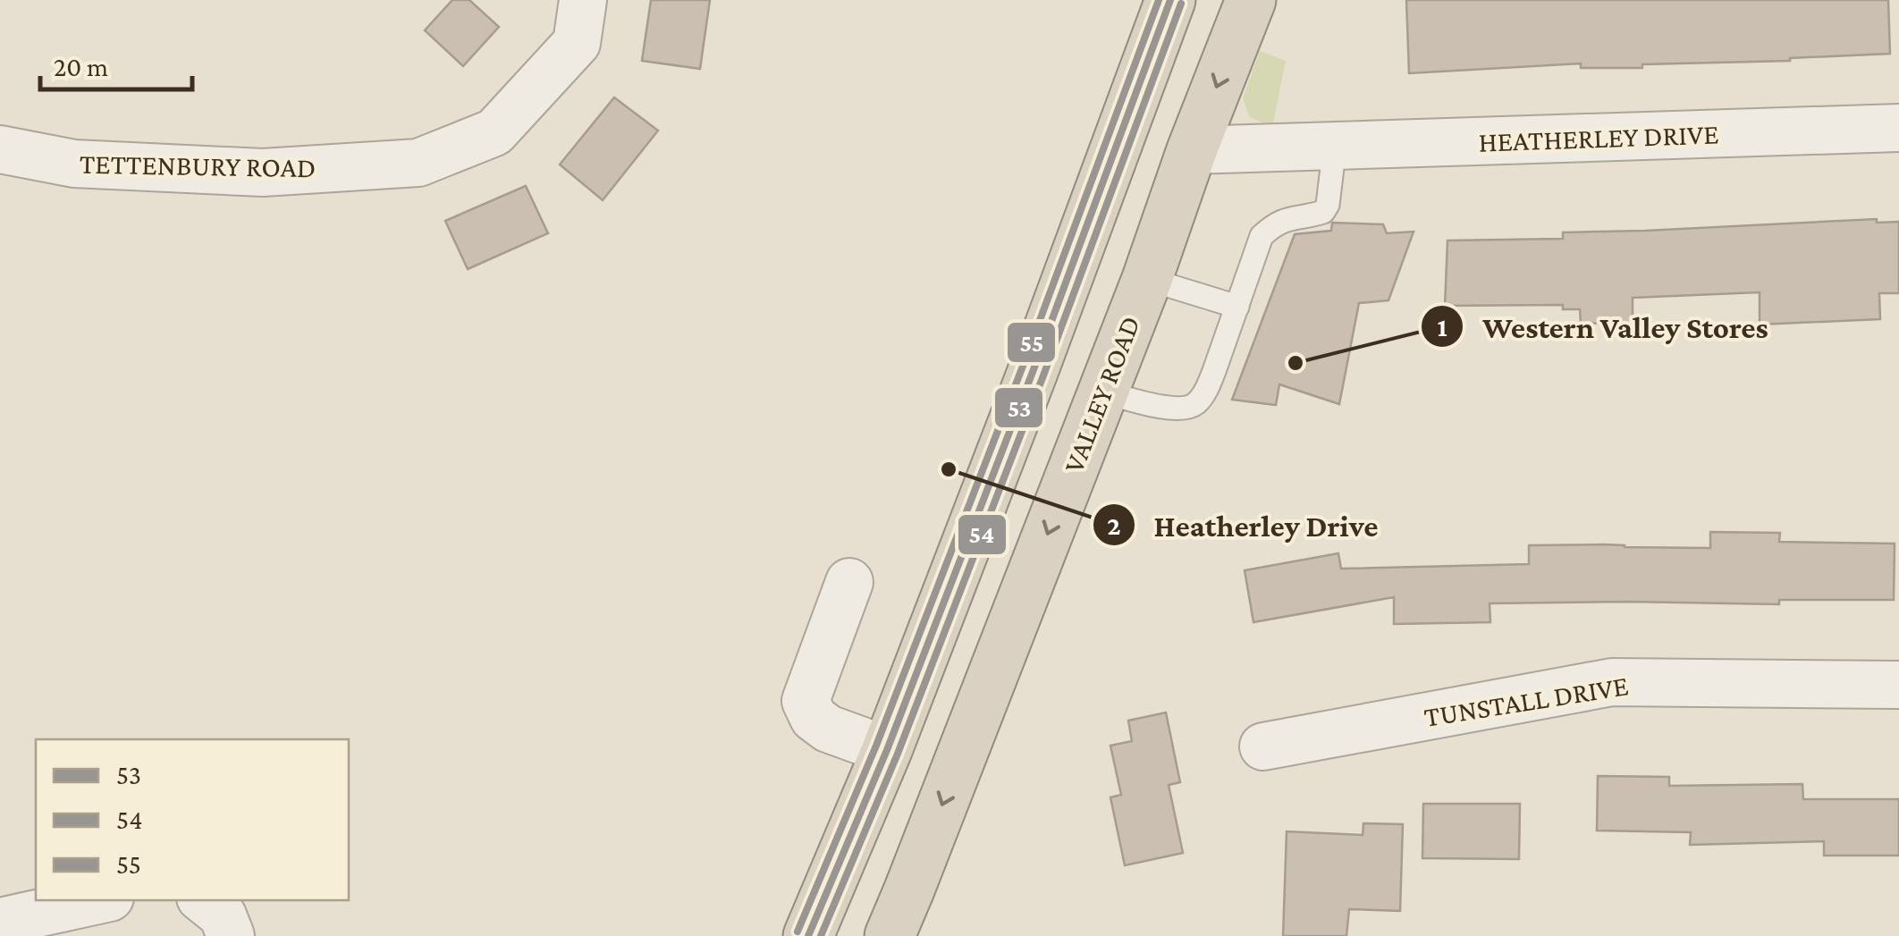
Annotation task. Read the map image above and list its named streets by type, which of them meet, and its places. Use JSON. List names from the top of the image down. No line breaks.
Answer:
{"streets":{"highway":["VALLEY ROAD"],"street":["HEATHERLEY DRIVE","TETTENBURY ROAD","TUNSTALL DRIVE"]},"crossings":[["HEATHERLEY DRIVE","VALLEY ROAD"]],"places":["Western Valley Stores","Heatherley Drive"],"lines":["transit line 53","transit line 55","transit line 54"],"legend":["53","54","55"],"scale_bar":"20 m"}
